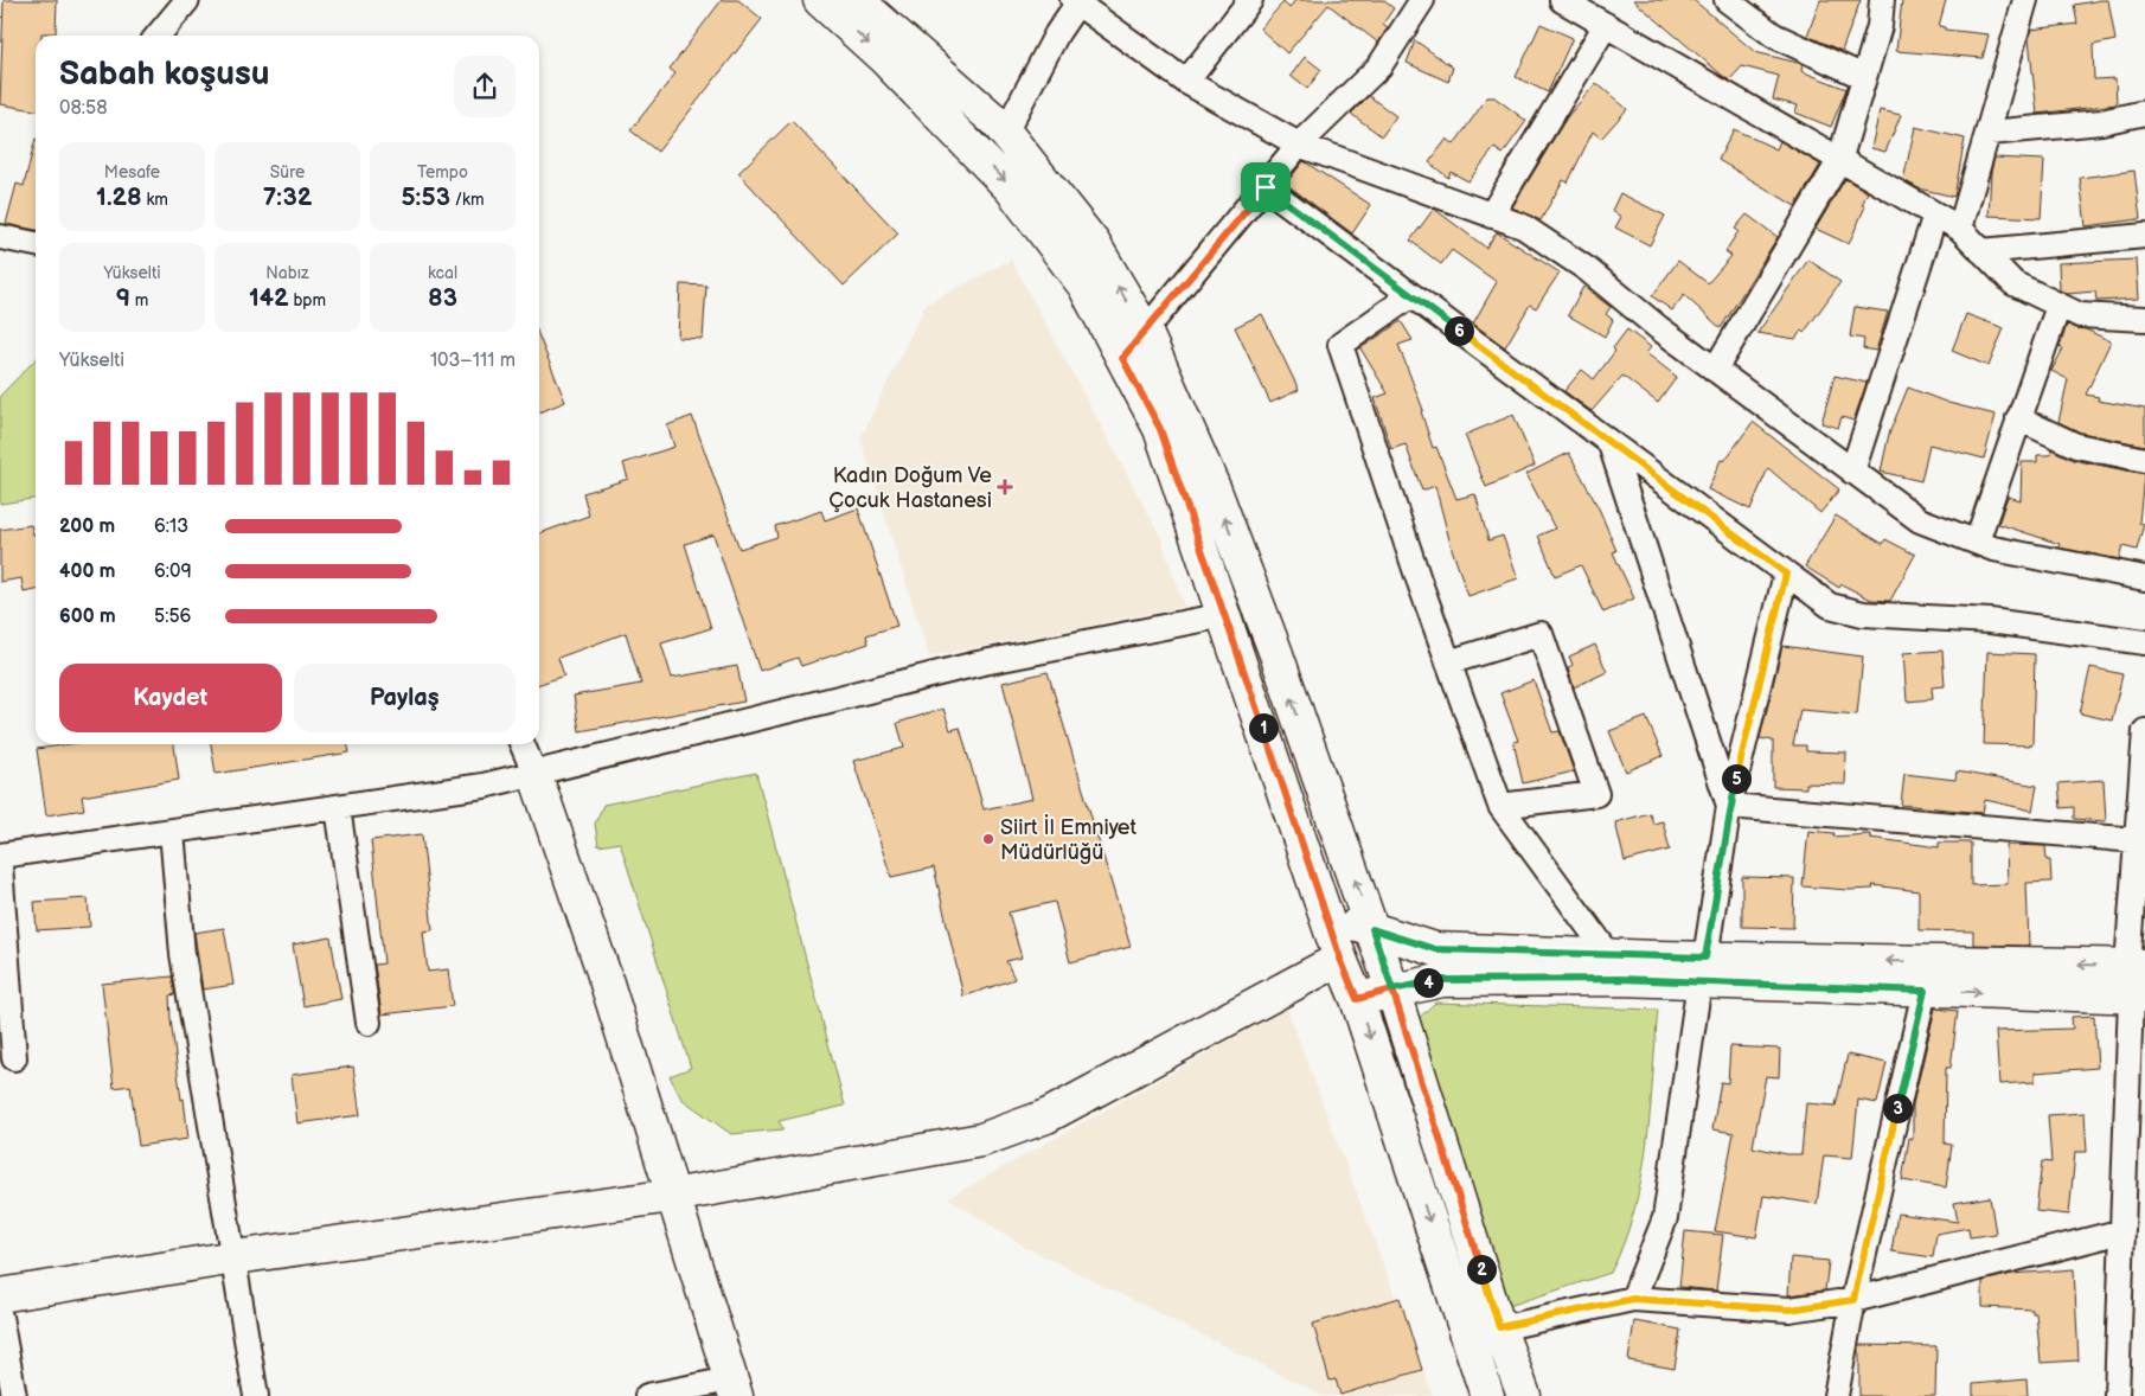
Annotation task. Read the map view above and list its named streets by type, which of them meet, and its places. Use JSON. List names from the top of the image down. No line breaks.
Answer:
{"places":{"health":["Kadın Doğum Ve Çocuk Hastanesi"],"other":["Siirt İl Emniyet Müdürlüğü"]},"page":{"heading":["Sabah koşusu","08:58"],"stats":[["Mesafe","1.28 km"],["Süre","7:32"],["Tempo","5:53 /km"],["Yükselti","9 m"],["Nabız","142 bpm"],["kcal","83"]],"pins":["6","1","5","4","3","2"],"chart":["Yükselti","103–111 m"],"list":[{"name":"200 m","note":"6:13"},{"name":"400 m","note":"6:09"},{"name":"600 m","note":"5:56"}],"buttons":["Kaydet","Paylaş"]}}
